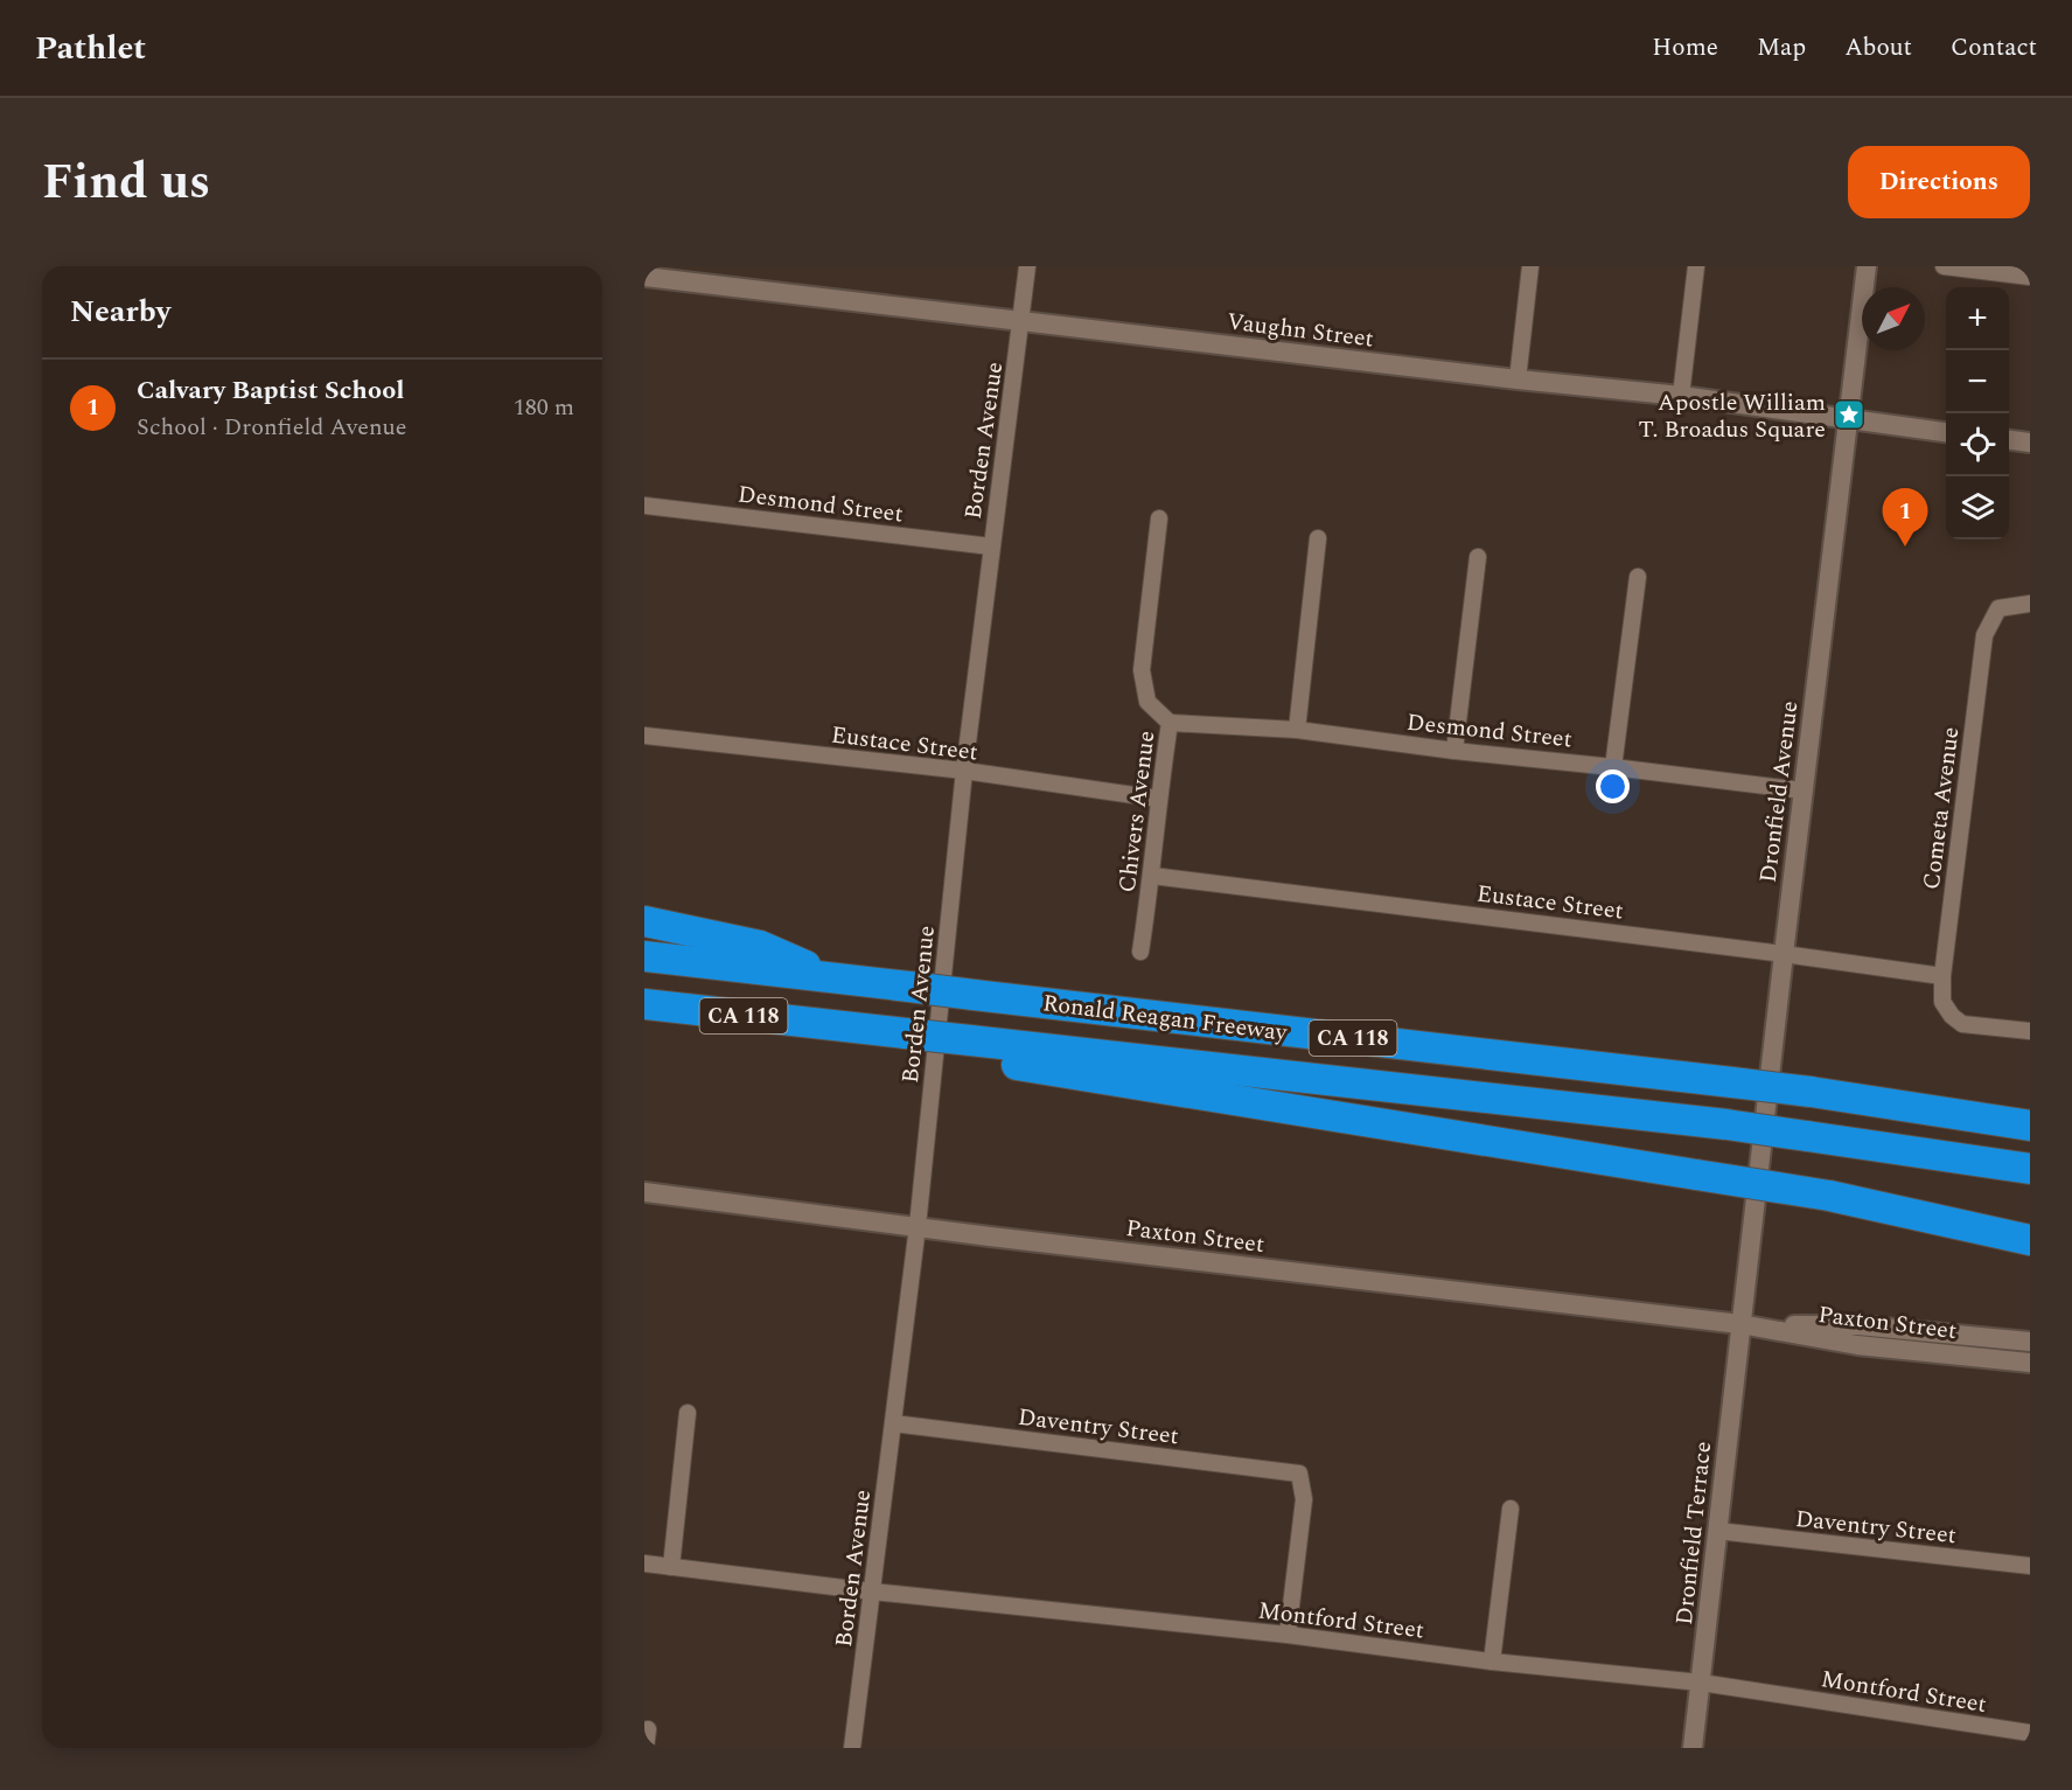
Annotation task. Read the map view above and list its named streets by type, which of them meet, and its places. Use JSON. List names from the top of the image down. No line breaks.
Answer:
{"streets":{"highway":["CA 118","Ronald Reagan Freeway"],"street":["Vaughn Street","Borden Avenue","Desmond Street","Eustace Street","Dronfield Avenue","Cometa Avenue","Chivers Avenue","Paxton Street","Daventry Street","Dronfield Terrace","Montford Street"]},"crossings":[["Vaughn Street","Borden Avenue"],["Vaughn Street","Dronfield Avenue"],["Borden Avenue","Desmond Street"],["Borden Avenue","Eustace Street"],["Borden Avenue","Paxton Street"],["Borden Avenue","Daventry Street"],["Borden Avenue","Montford Street"],["Desmond Street","Dronfield Avenue"],["Desmond Street","Chivers Avenue"],["Eustace Street","Dronfield Avenue"],["Eustace Street","Cometa Avenue"],["Eustace Street","Chivers Avenue"],["Dronfield Avenue","Paxton Street"],["Dronfield Avenue","Dronfield Terrace"],["Paxton Street","Dronfield Terrace"],["Daventry Street","Dronfield Terrace"],["Daventry Street","Montford Street"],["Dronfield Terrace","Montford Street"]],"places":{"place":["Apostle William T. Broadus Square"]},"north":"top right","page":{"header":"Pathlet","nav":["Home","Map","About","Contact"],"title":"Find us","buttons":"Directions","heading":"Nearby","map_buttons":["+","−"],"list":[{"mark":"1","name":"Calvary Baptist School","note":"School · Dronfield Avenue","value":"180 m"}],"pins":"1"}}
